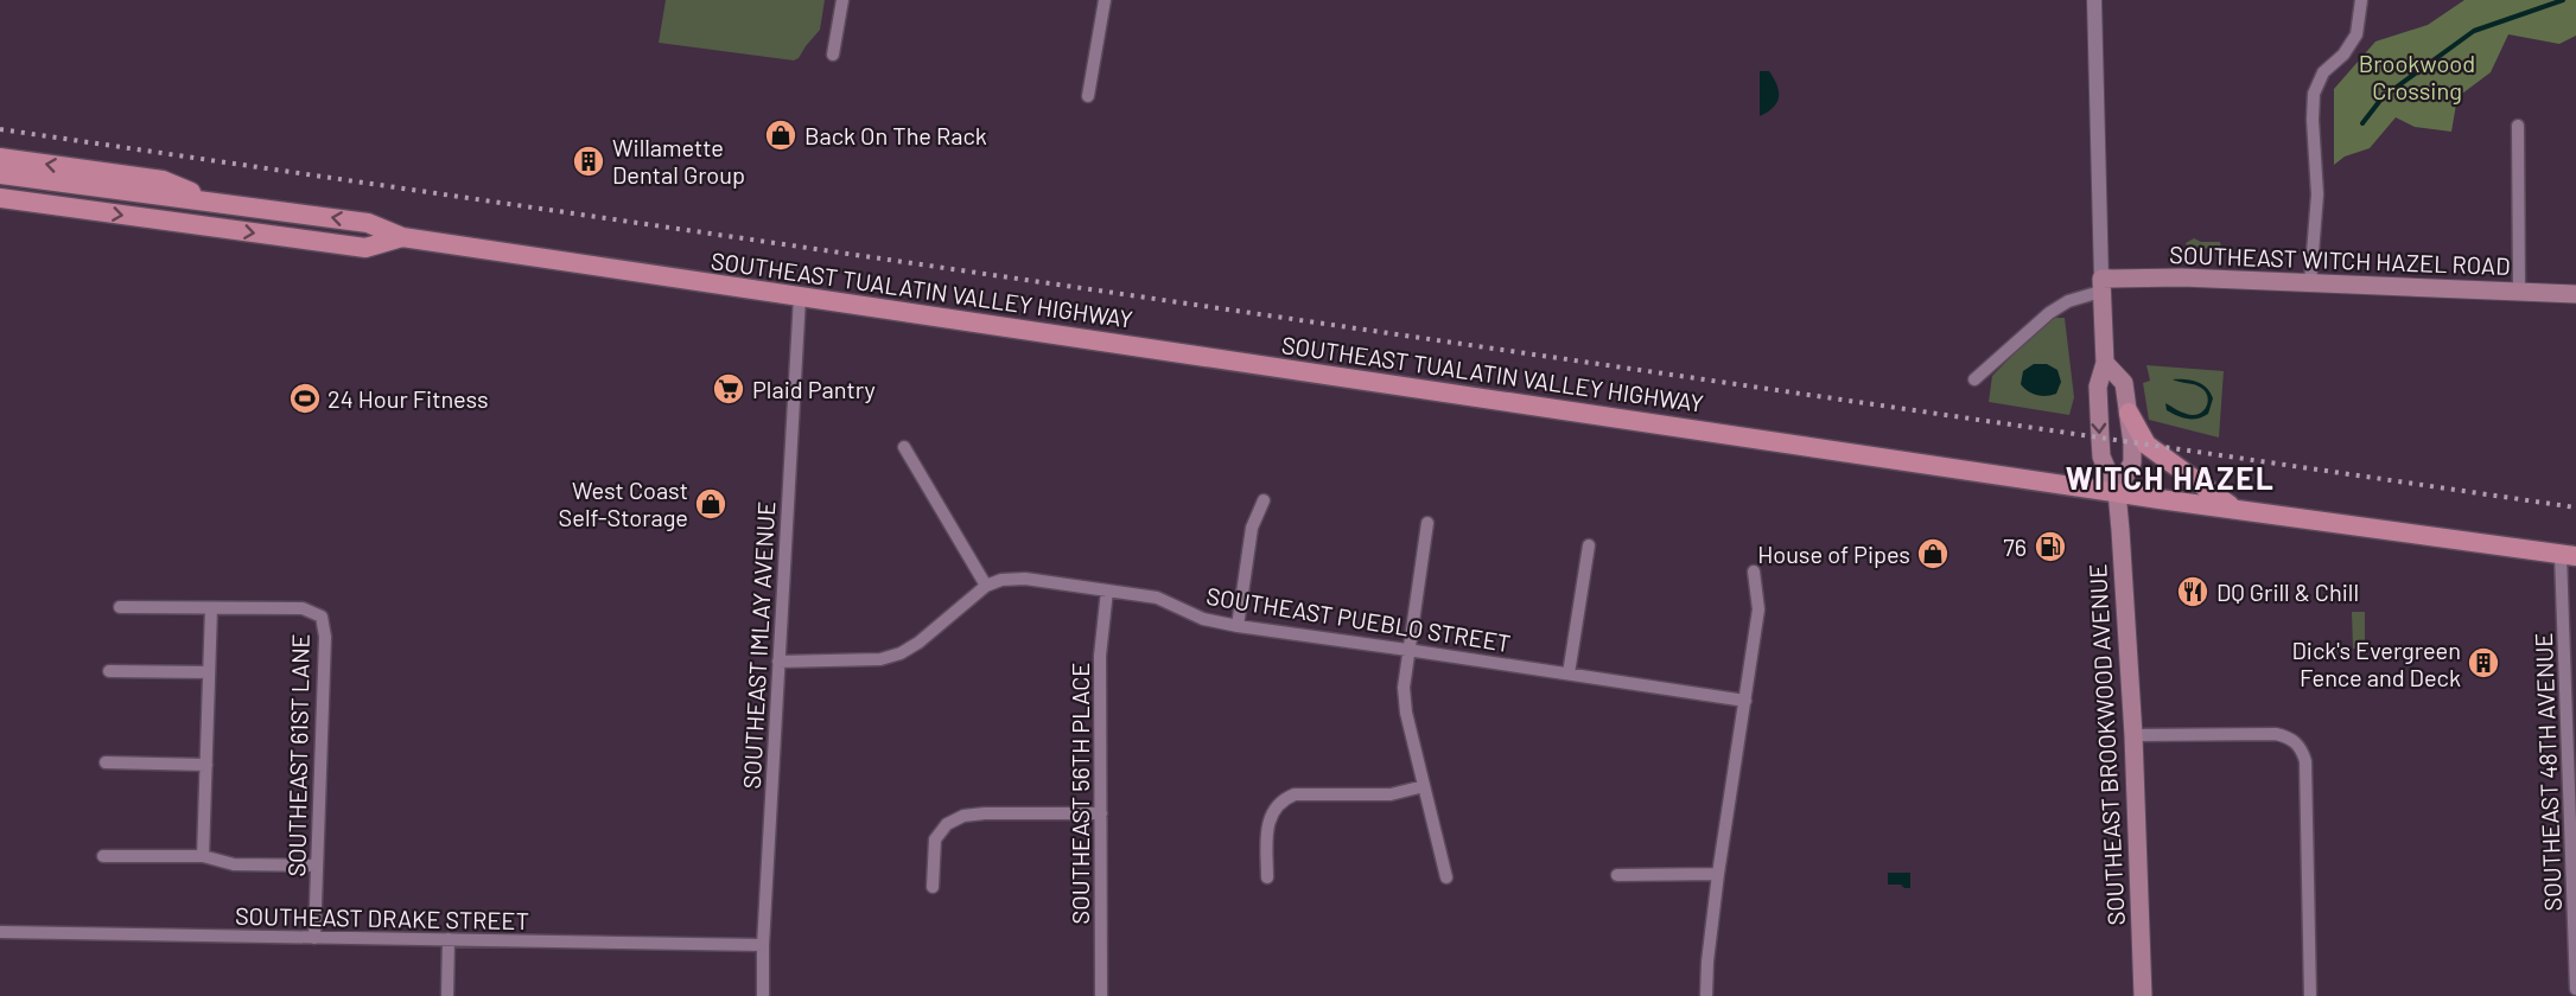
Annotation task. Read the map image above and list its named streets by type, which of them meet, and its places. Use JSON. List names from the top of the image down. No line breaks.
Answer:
{"streets":{"main road":["SOUTHEAST WITCH HAZEL ROAD","SOUTHEAST TUALATIN VALLEY HIGHWAY","SOUTHEAST BROOKWOOD AVENUE"],"street":["SOUTHEAST PUEBLO STREET","SOUTHEAST IMLAY AVENUE","SOUTHEAST 61ST LANE","SOUTHEAST 48TH AVENUE","SOUTHEAST 56TH PLACE","SOUTHEAST DRAKE STREET"]},"crossings":[["SOUTHEAST WITCH HAZEL ROAD","SOUTHEAST BROOKWOOD AVENUE"],["SOUTHEAST TUALATIN VALLEY HIGHWAY","SOUTHEAST IMLAY AVENUE"],["SOUTHEAST TUALATIN VALLEY HIGHWAY","SOUTHEAST BROOKWOOD AVENUE"],["SOUTHEAST TUALATIN VALLEY HIGHWAY","SOUTHEAST 48TH AVENUE"],["SOUTHEAST PUEBLO STREET","SOUTHEAST IMLAY AVENUE"],["SOUTHEAST PUEBLO STREET","SOUTHEAST 56TH PLACE"],["SOUTHEAST IMLAY AVENUE","SOUTHEAST DRAKE STREET"],["SOUTHEAST 61ST LANE","SOUTHEAST DRAKE STREET"]],"districts":["WITCH HAZEL"],"parks":["Brookwood Crossing"],"places":{"shop":["Back On The Rack","West Coast Self-Storage","House of Pipes"],"building":["Willamette Dental Group","Dick's Evergreen Fence and Deck"],"supermarket":["Plaid Pantry"],"sports":["24 Hour Fitness"],"fuel station":["76"],"restaurant":["DQ Grill & Chill"]}}
